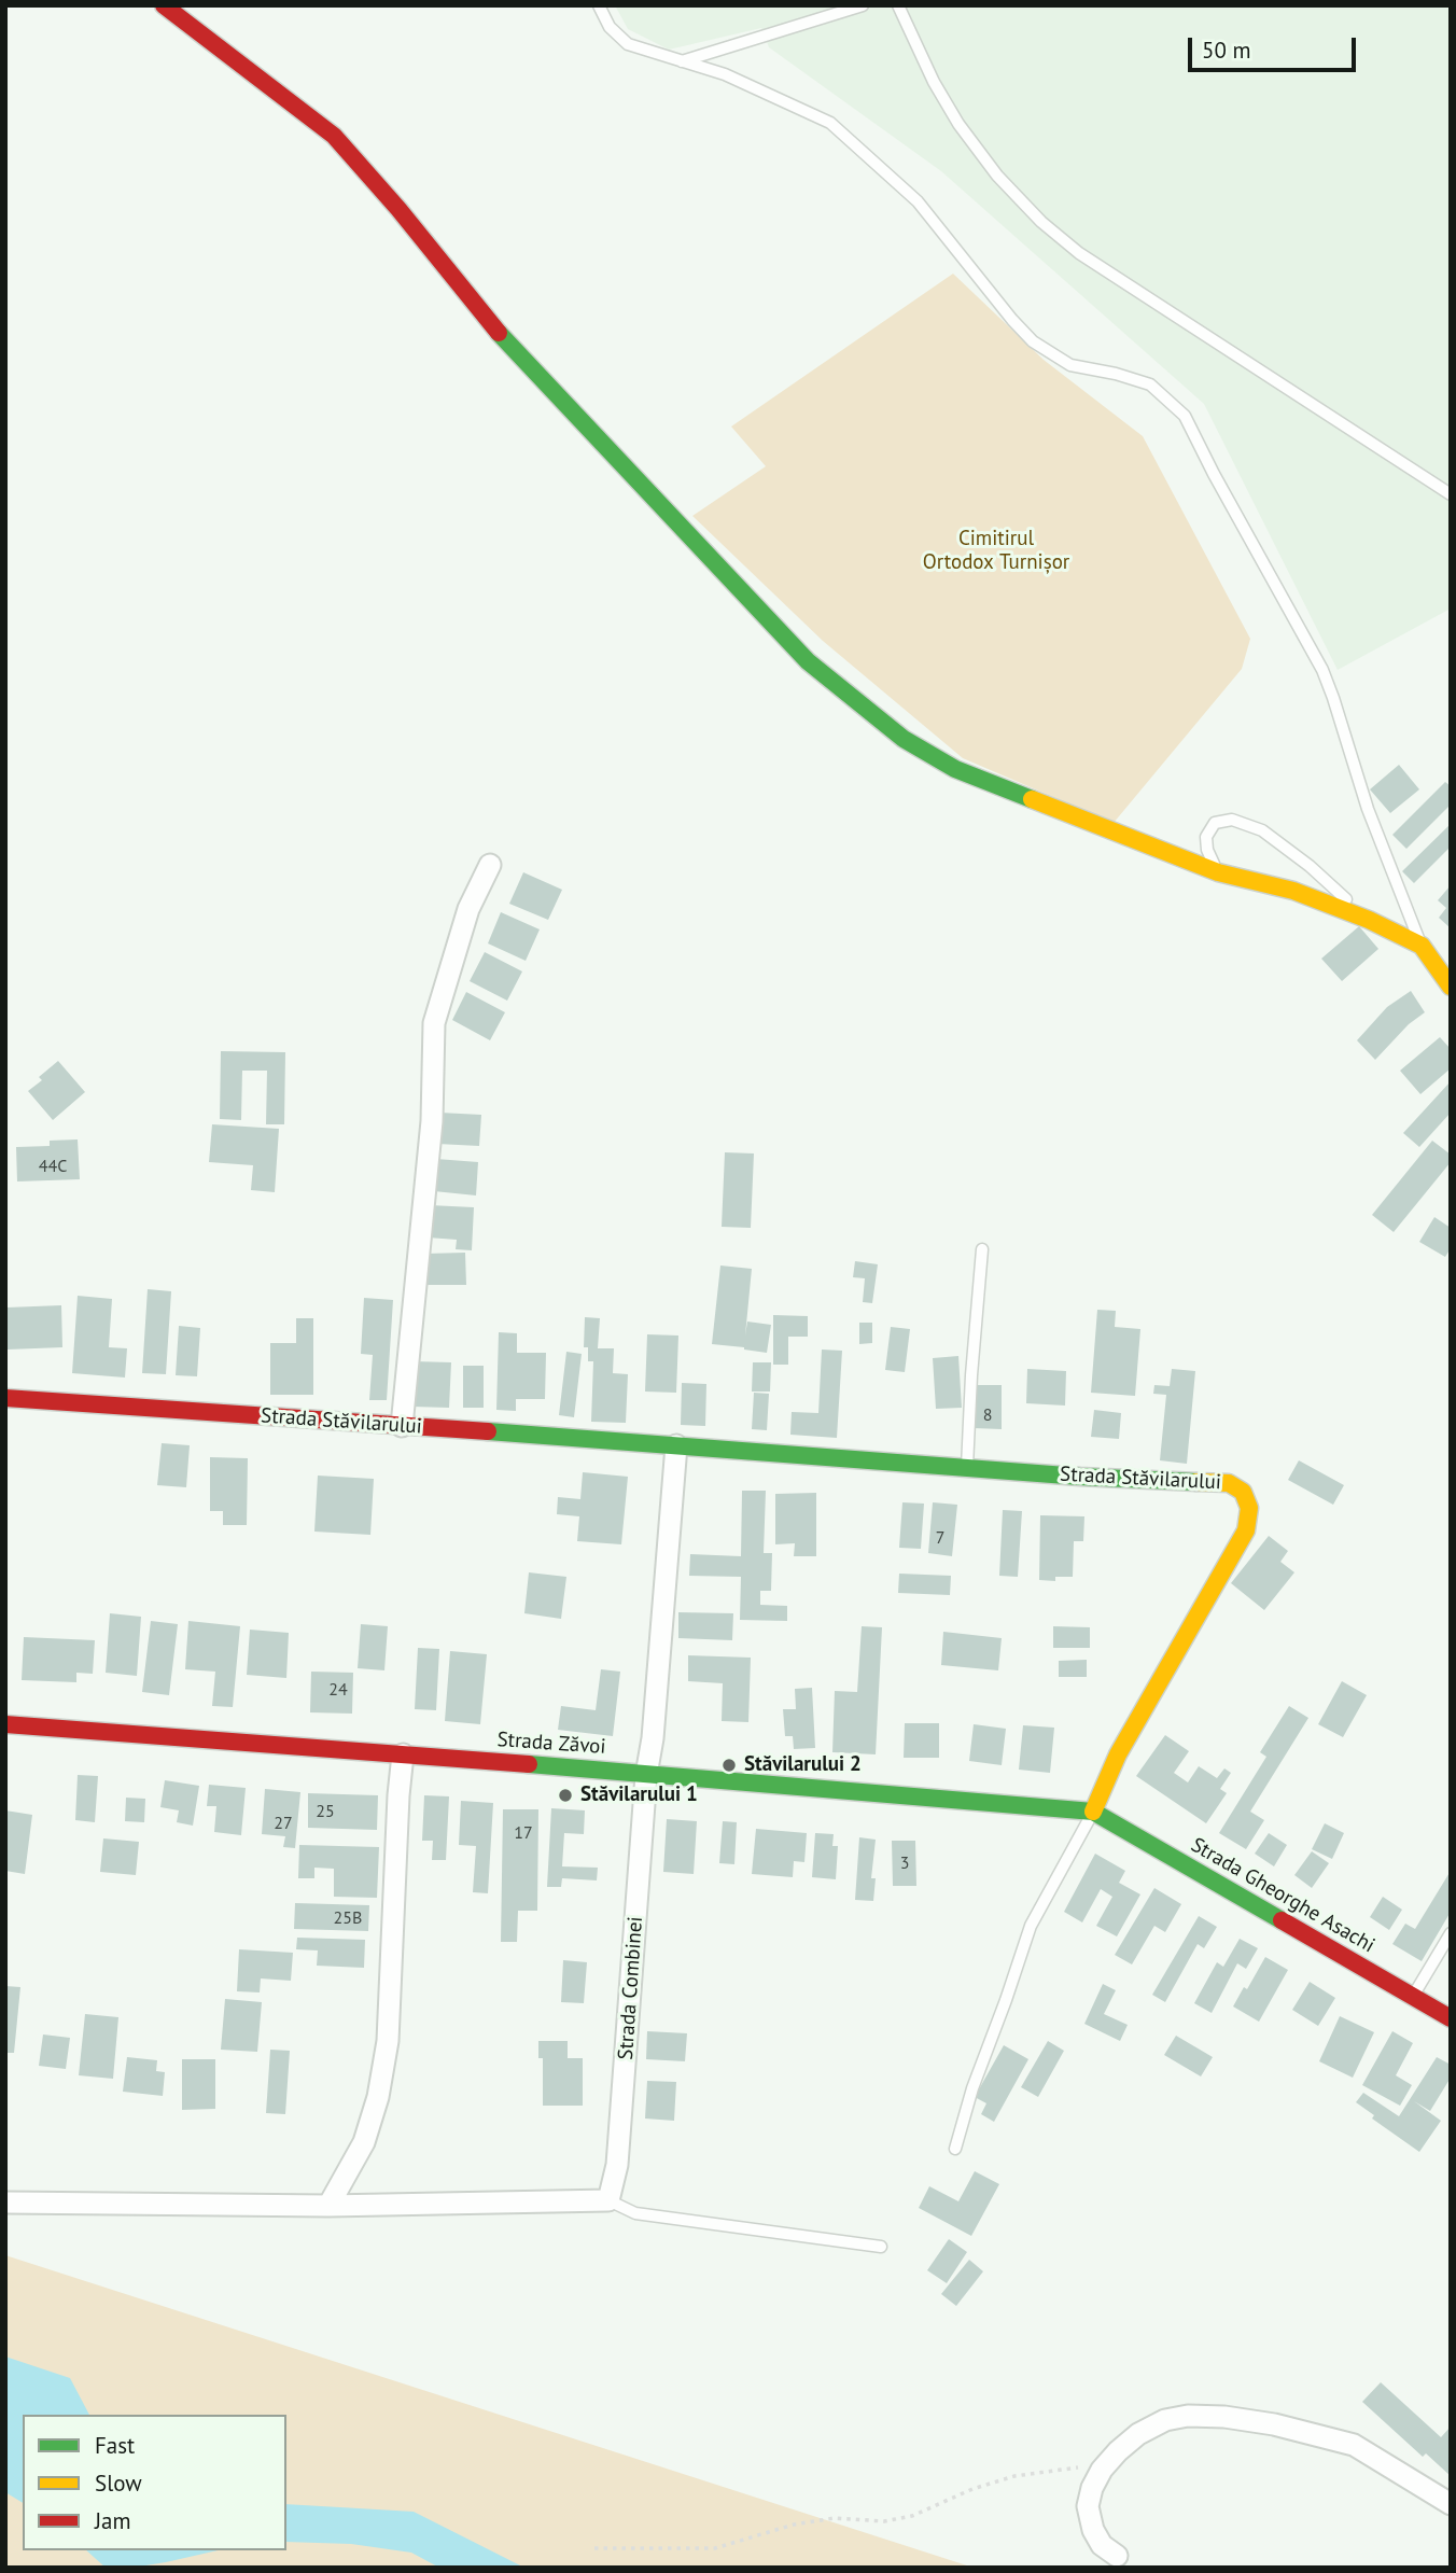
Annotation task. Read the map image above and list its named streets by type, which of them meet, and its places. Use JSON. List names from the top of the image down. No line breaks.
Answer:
{"streets":{"street":["Strada Stăvilarului","Strada Zăvoi","Strada Gheorghe Asachi","Strada Combinei"]},"crossings":[["Strada Stăvilarului","Strada Zăvoi"],["Strada Stăvilarului","Strada Gheorghe Asachi"],["Strada Zăvoi","Strada Gheorghe Asachi"],["Strada Zăvoi","Strada Combinei"]],"parks":["Cimitirul Ortodox Turnișor"],"places":["Stăvilarului 2","Stăvilarului 1"],"house_numbers":["44C","8","7","24","25","27","17","3","25B"],"legend":["Fast","Slow","Jam"],"scale_bar":"50 m"}
